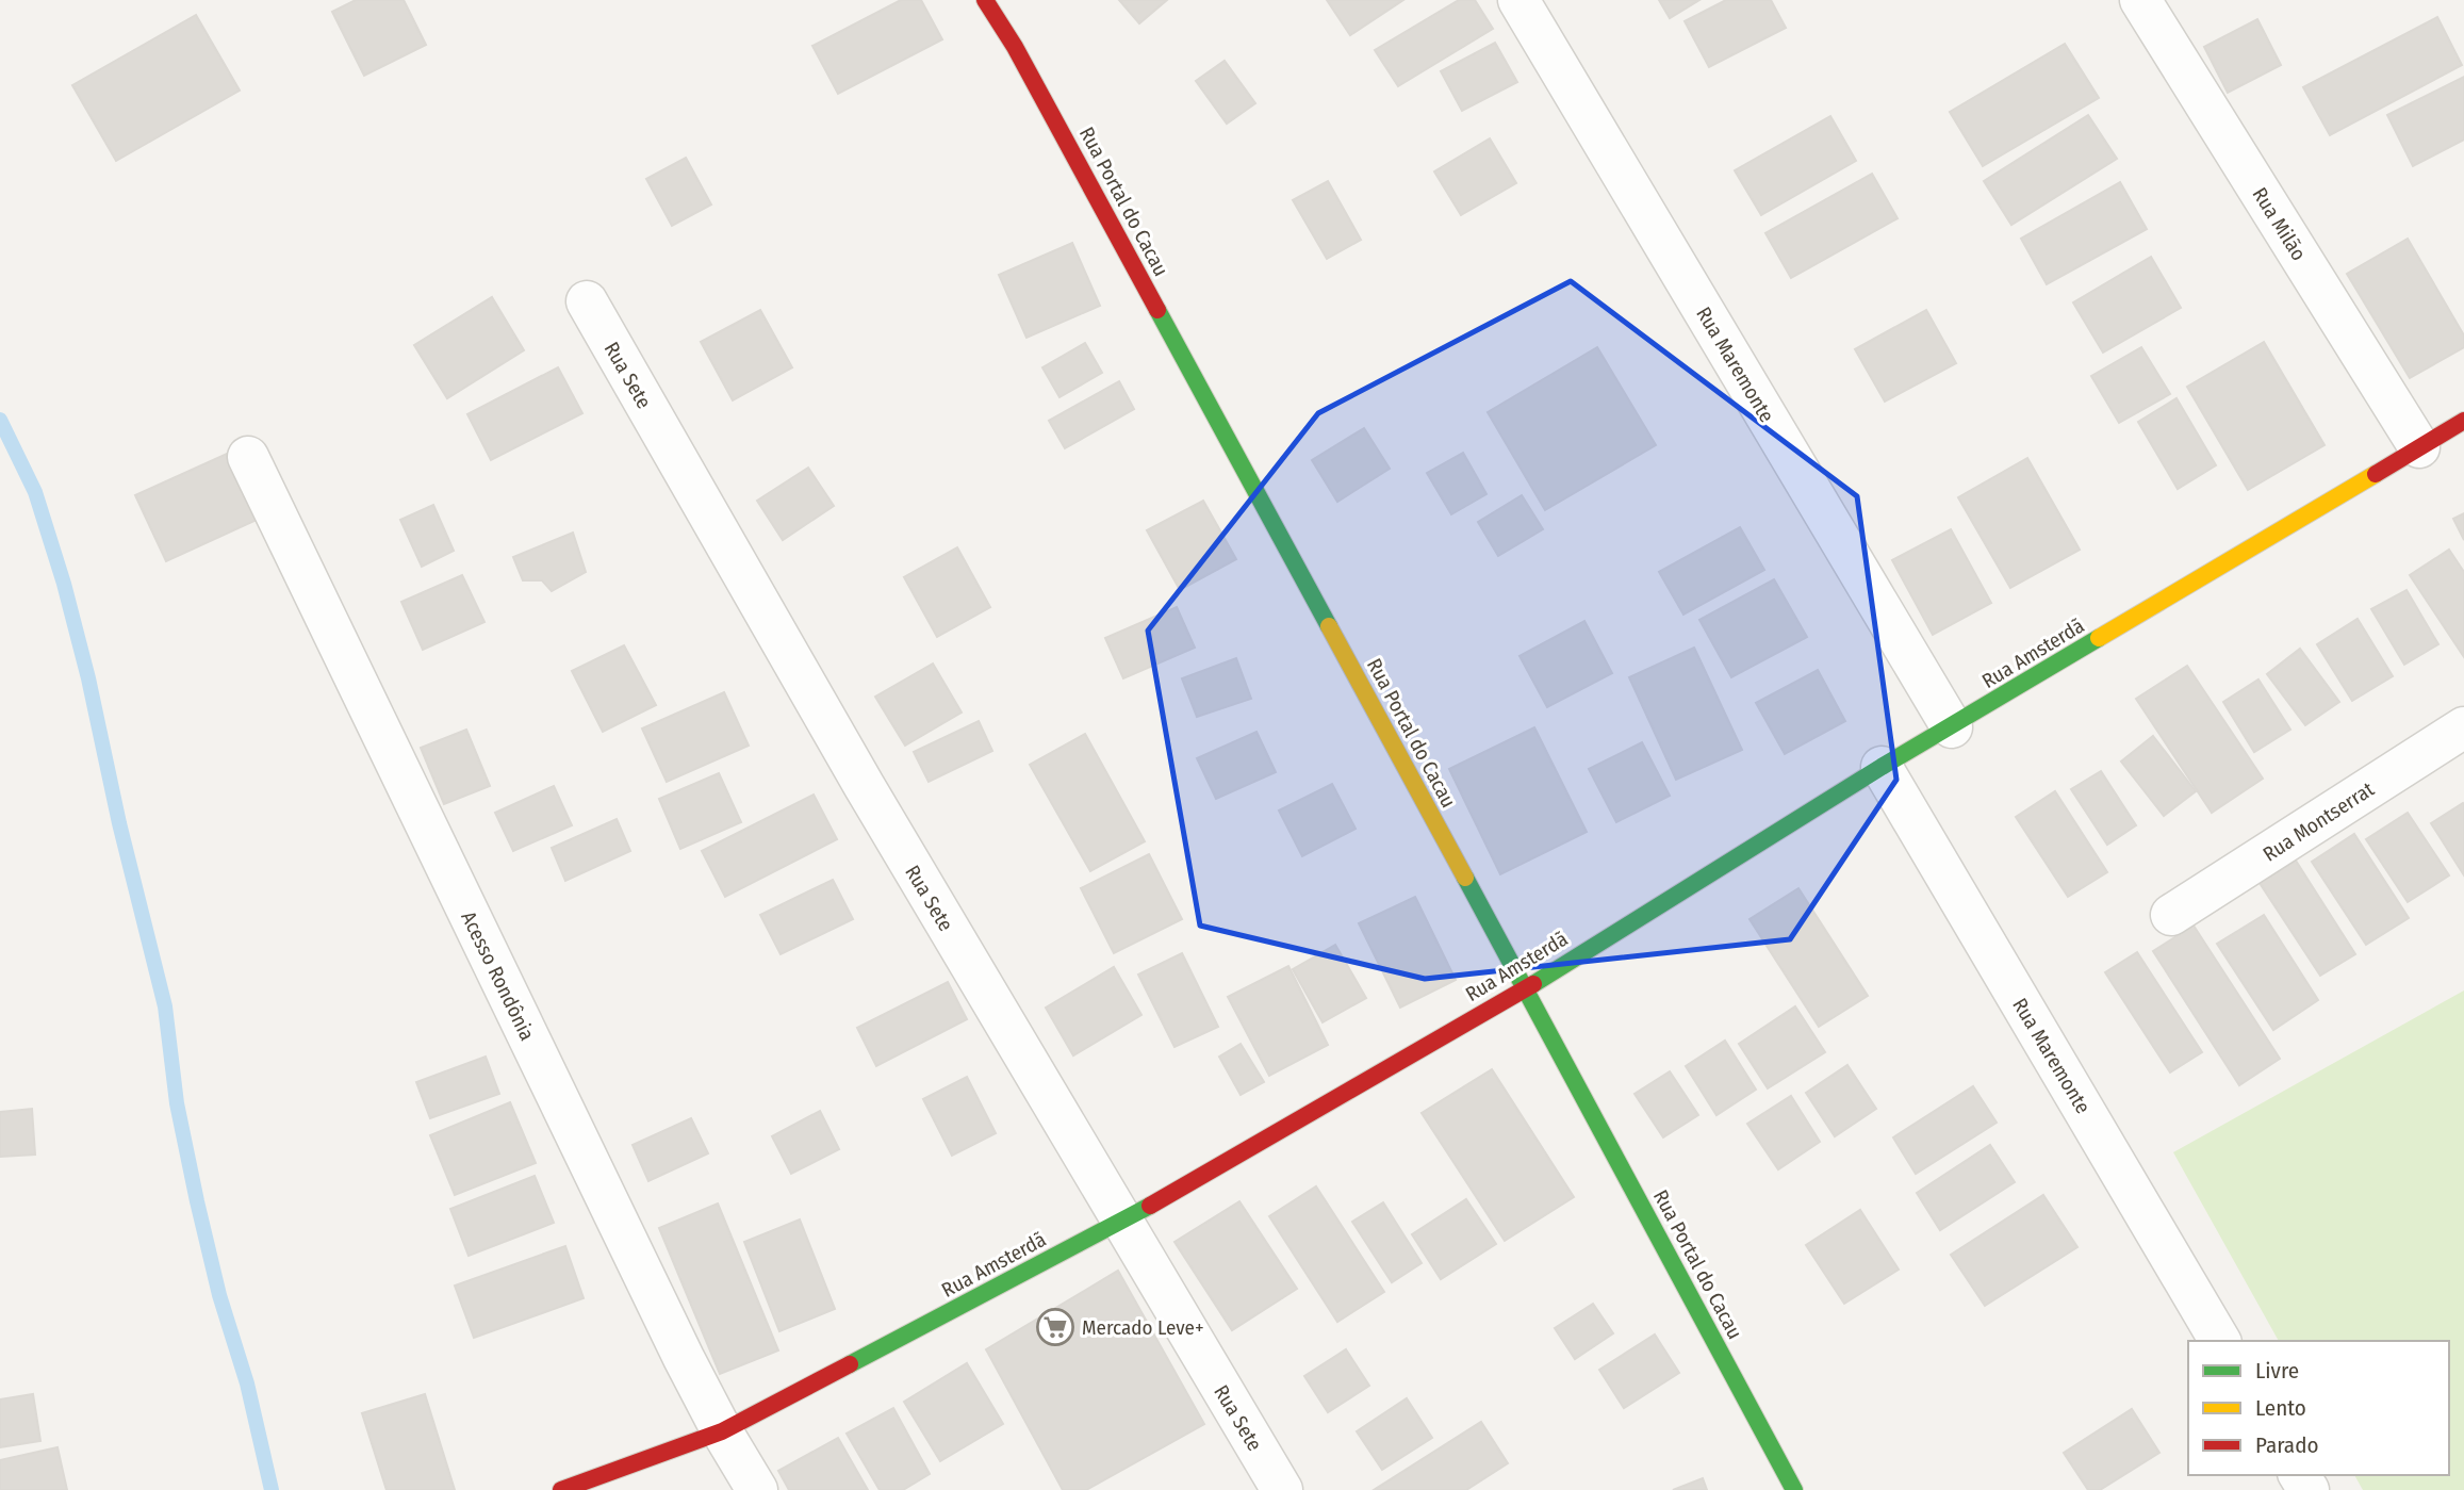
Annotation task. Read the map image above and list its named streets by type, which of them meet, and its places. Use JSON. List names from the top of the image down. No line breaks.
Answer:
{"streets":{"street":["Rua Portal do Cacau","Rua Milão","Rua Maremonte","Rua Sete","Rua Amsterdã","Rua Montserrat","Acesso Rondônia"]},"crossings":[["Rua Portal do Cacau","Rua Amsterdã"],["Rua Milão","Rua Amsterdã"],["Rua Maremonte","Rua Amsterdã"],["Rua Sete","Rua Amsterdã"],["Rua Amsterdã","Acesso Rondônia"]],"places":{"supermarket":["Mercado Leve+"]},"legend":["Livre","Lento","Parado"]}
